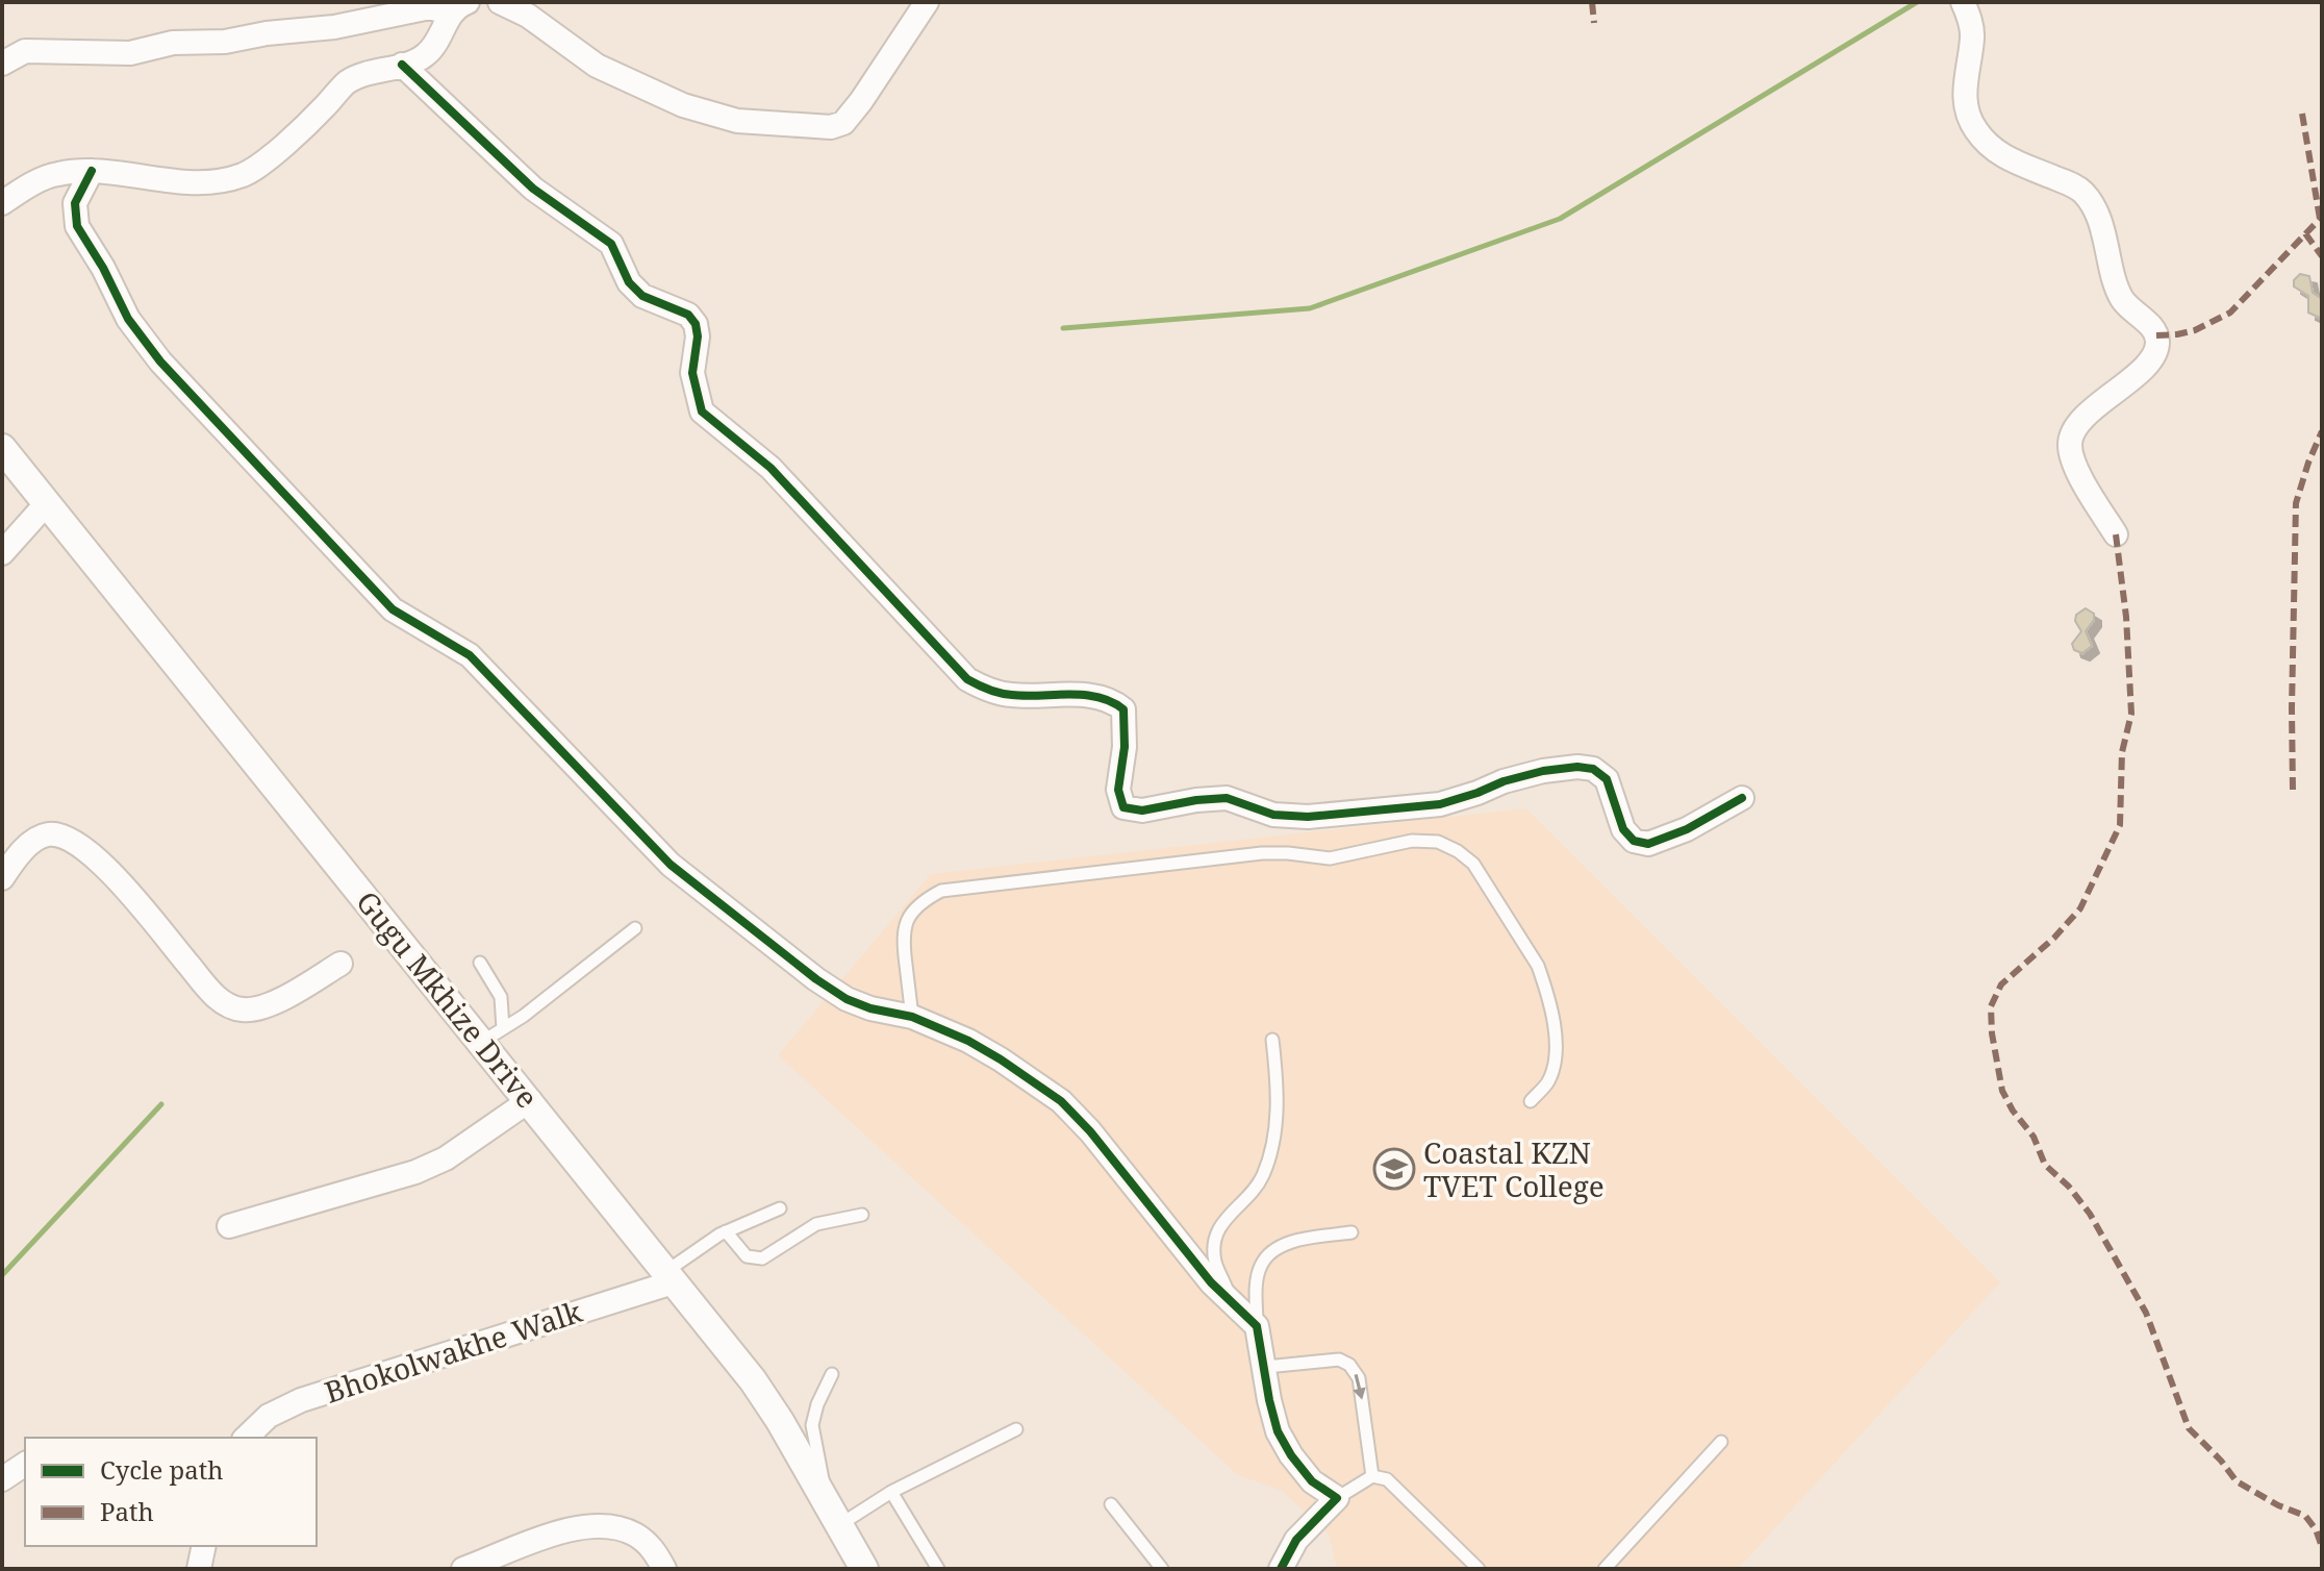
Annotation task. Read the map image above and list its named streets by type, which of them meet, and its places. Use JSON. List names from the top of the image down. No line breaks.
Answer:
{"streets":{"street":["Gugu Mkhize Drive","Bhokolwakhe Walk"]},"crossings":[["Gugu Mkhize Drive","Bhokolwakhe Walk"]],"places":{"school or university":["Coastal KZN TVET College"]},"legend":["Cycle path","Path"]}
